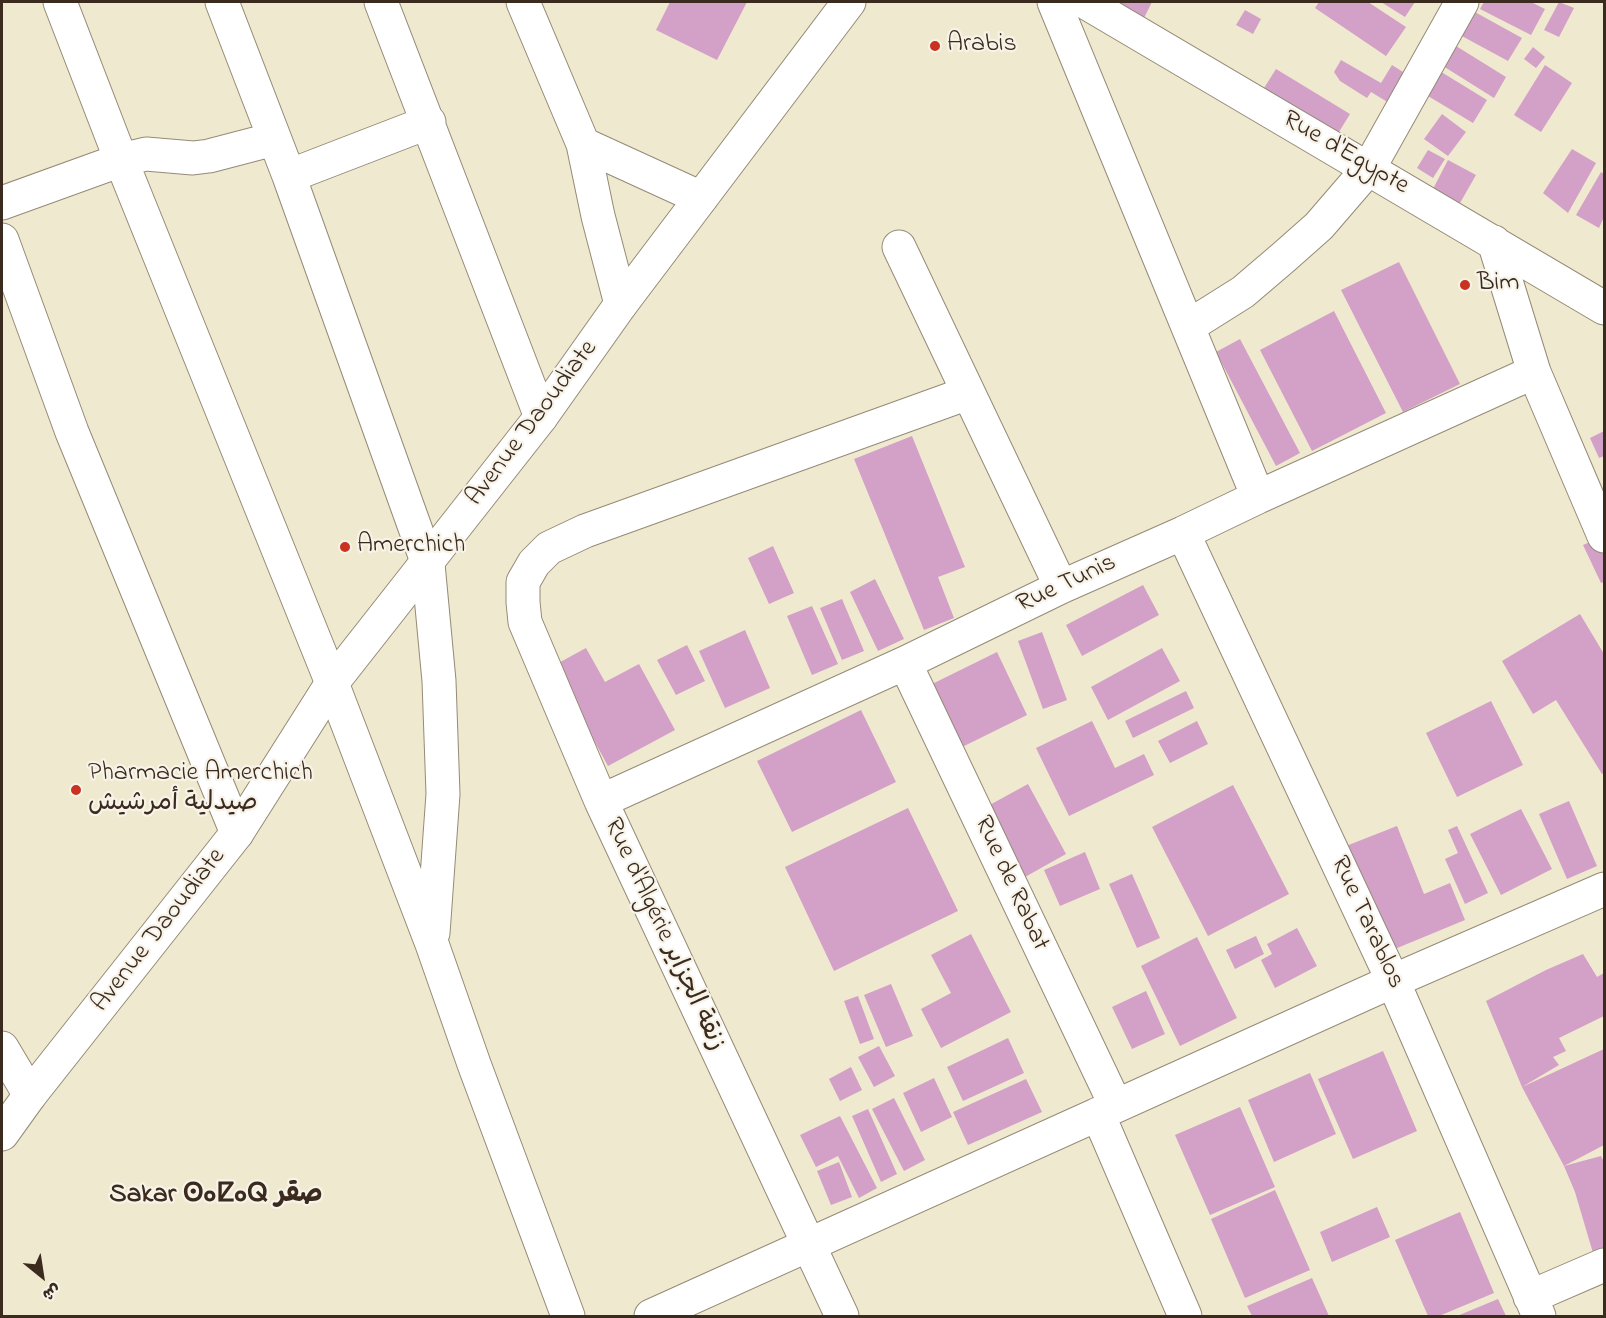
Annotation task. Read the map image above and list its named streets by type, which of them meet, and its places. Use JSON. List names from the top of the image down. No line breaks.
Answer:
{"streets":{"street":["Rue d'Egypte","Avenue Daoudiate","Rue Tunis","Rue de Rabat","Rue Tarablos","Rue d'Algérie زنقة الجزاير"]},"crossings":[["Rue Tunis","Rue de Rabat"],["Rue Tunis","Rue Tarablos"],["Rue Tunis","Rue d'Algérie زنقة الجزاير"]],"districts":["Sakar ⵙⴰⵇⴰⵕ صقر"],"places":["Arabis","Bim","Amerchich","Pharmacie Amerchich صيدلية أمرشيش"],"north":"bottom right"}
